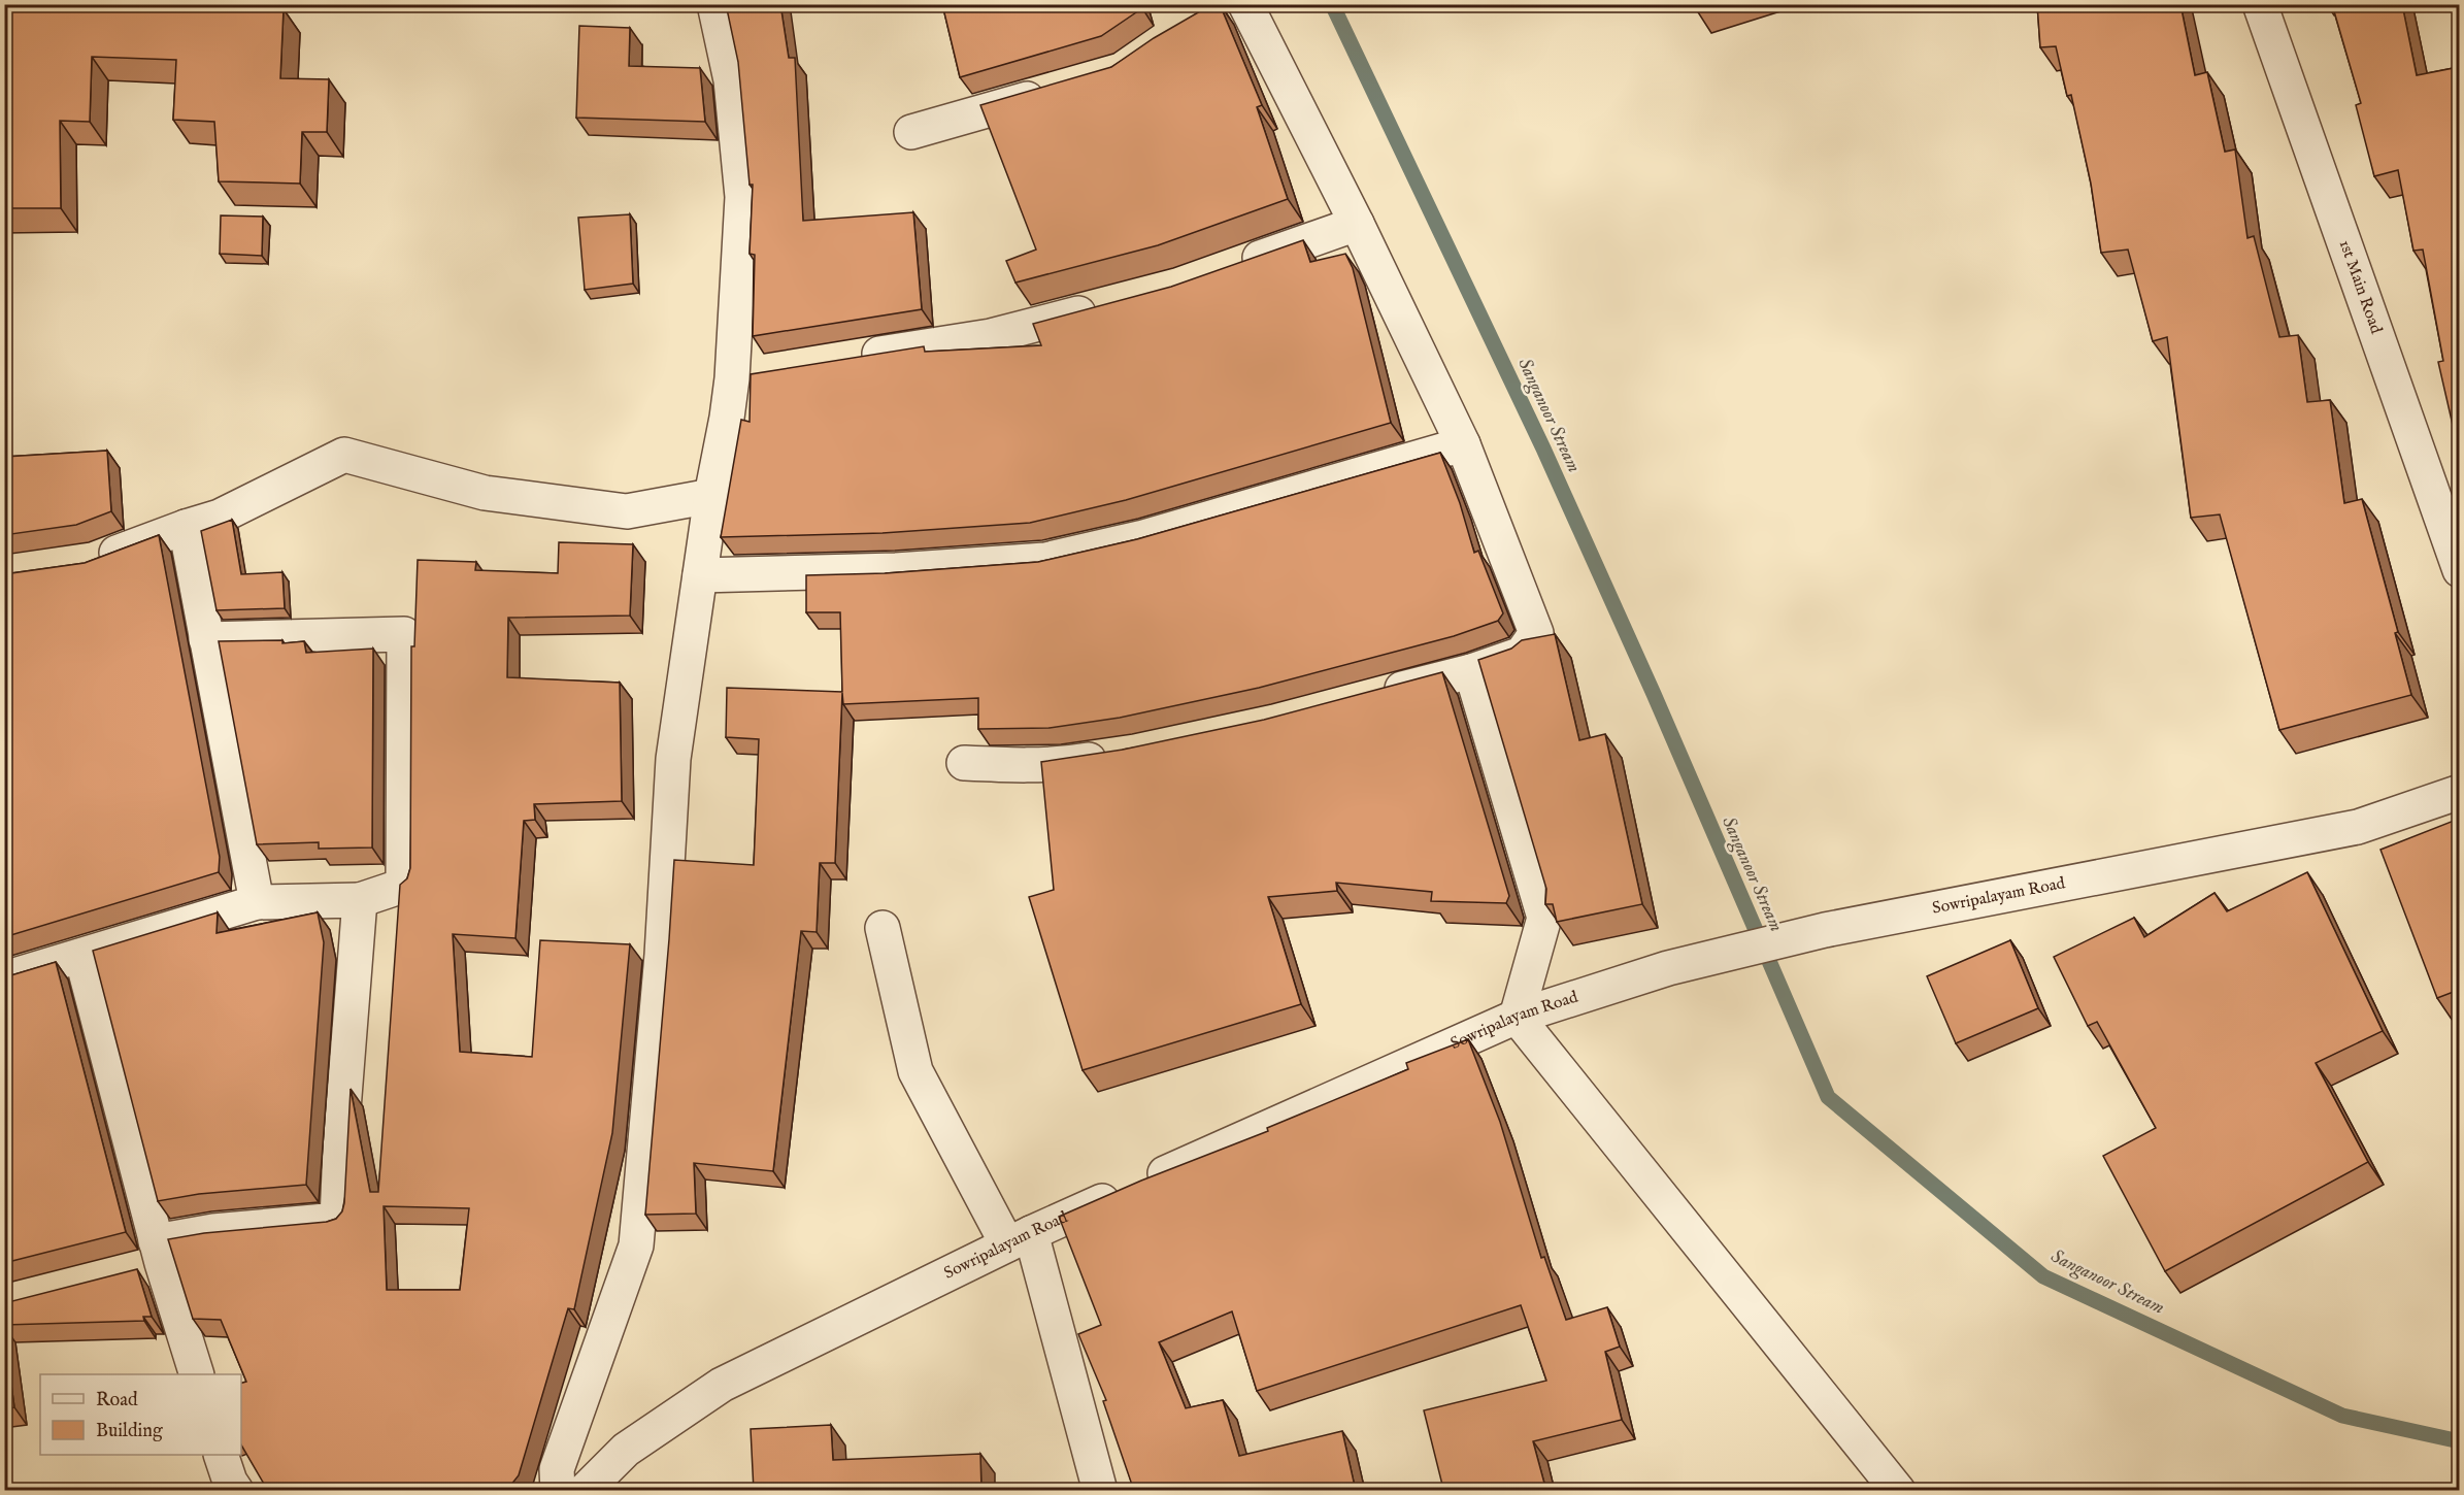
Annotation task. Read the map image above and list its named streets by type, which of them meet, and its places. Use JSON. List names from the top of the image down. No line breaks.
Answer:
{"streets":{"street":["1st Main Road","Sowripalayam Road"]},"water":["Sanganoor Stream"],"legend":["Road","Building"]}
